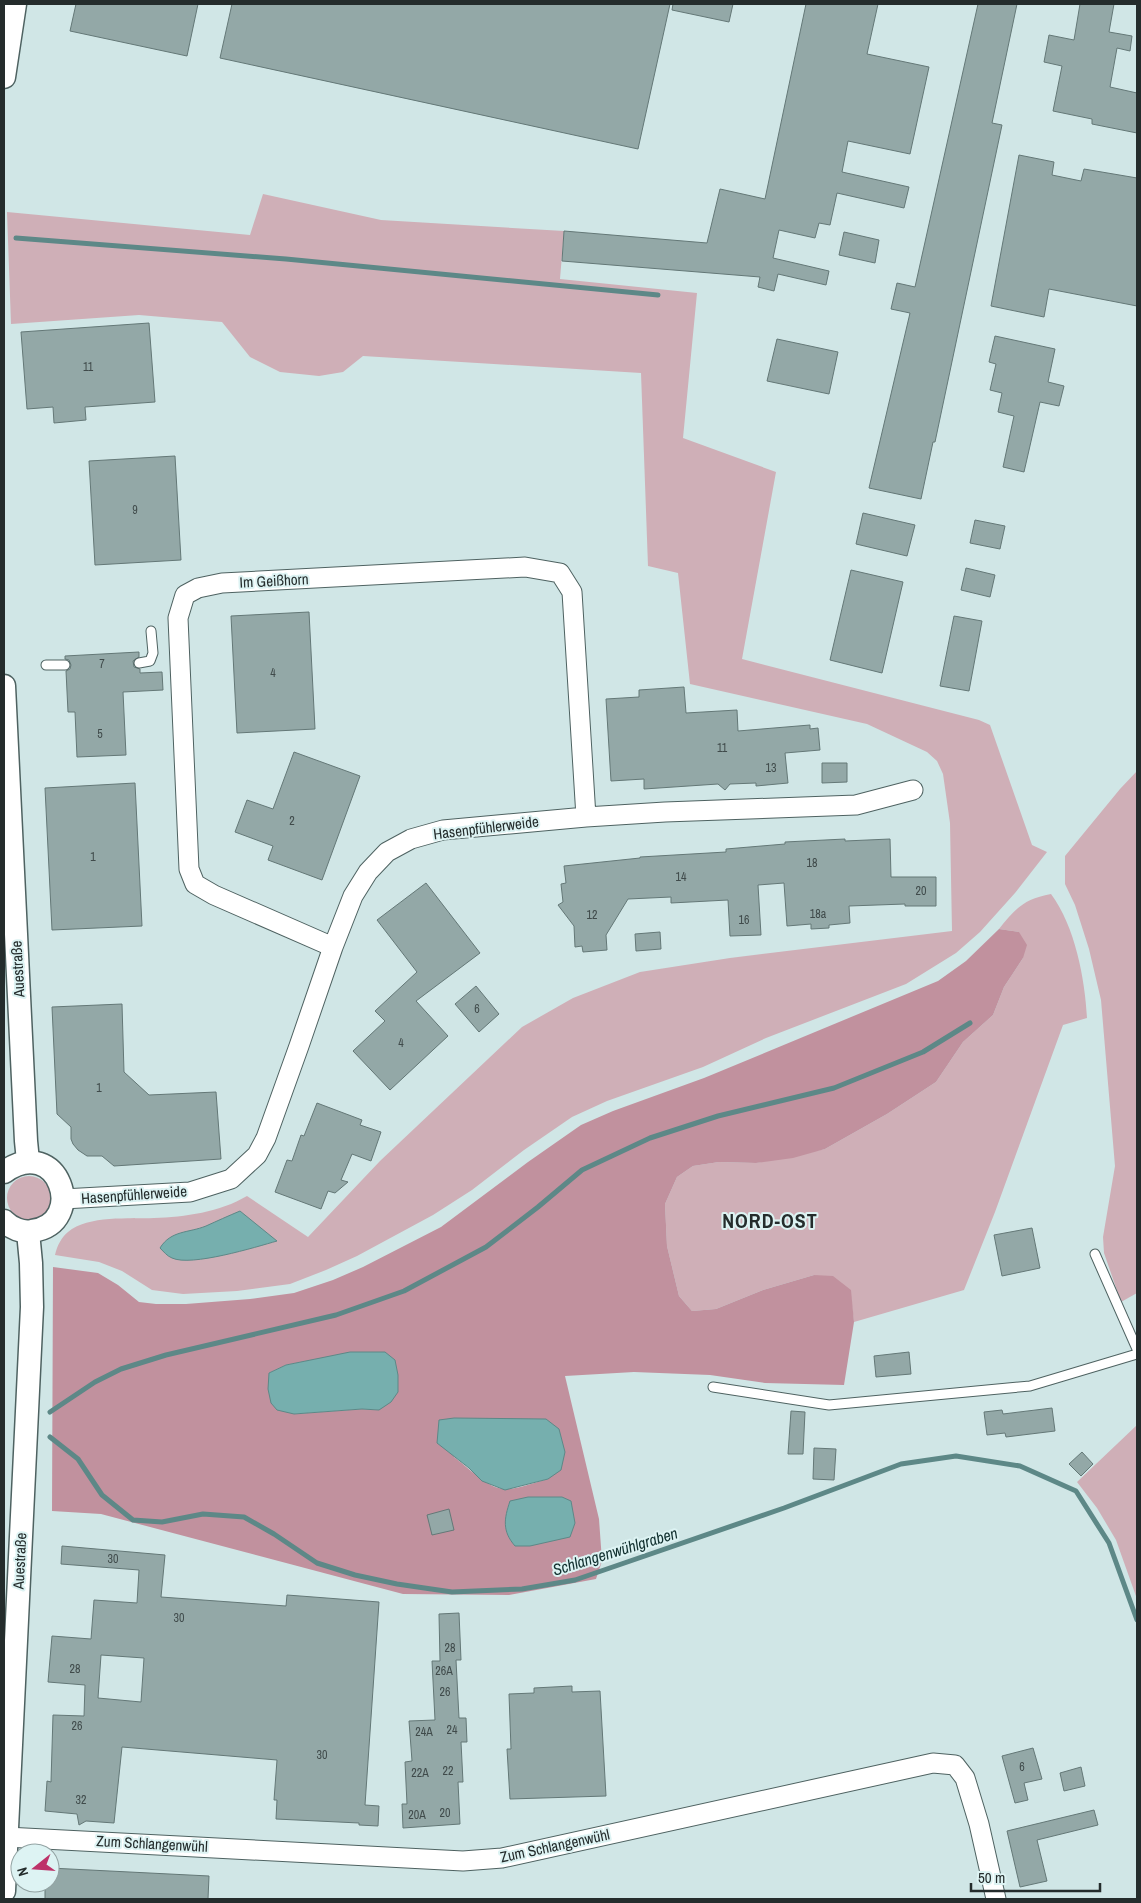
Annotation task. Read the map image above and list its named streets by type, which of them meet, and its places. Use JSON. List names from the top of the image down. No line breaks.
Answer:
{"streets":{"street":["Im Geißhorn","Hasenpfühlerweide","Auestraße","Zum Schlangenwühl"]},"crossings":[["Im Geißhorn","Hasenpfühlerweide"],["Auestraße","Zum Schlangenwühl"]],"districts":["NORD-OST"],"water":["Schlangenwühlgraben"],"house_numbers":["11","9","7","4","5","11","13","2","1","18","14","20","18a","12","16","6","4","1","30","30","28","28","26A","26","26","24","24A","30","6","22","22A","32","20","20A"],"scale_bar":"50 m","north":"left"}
